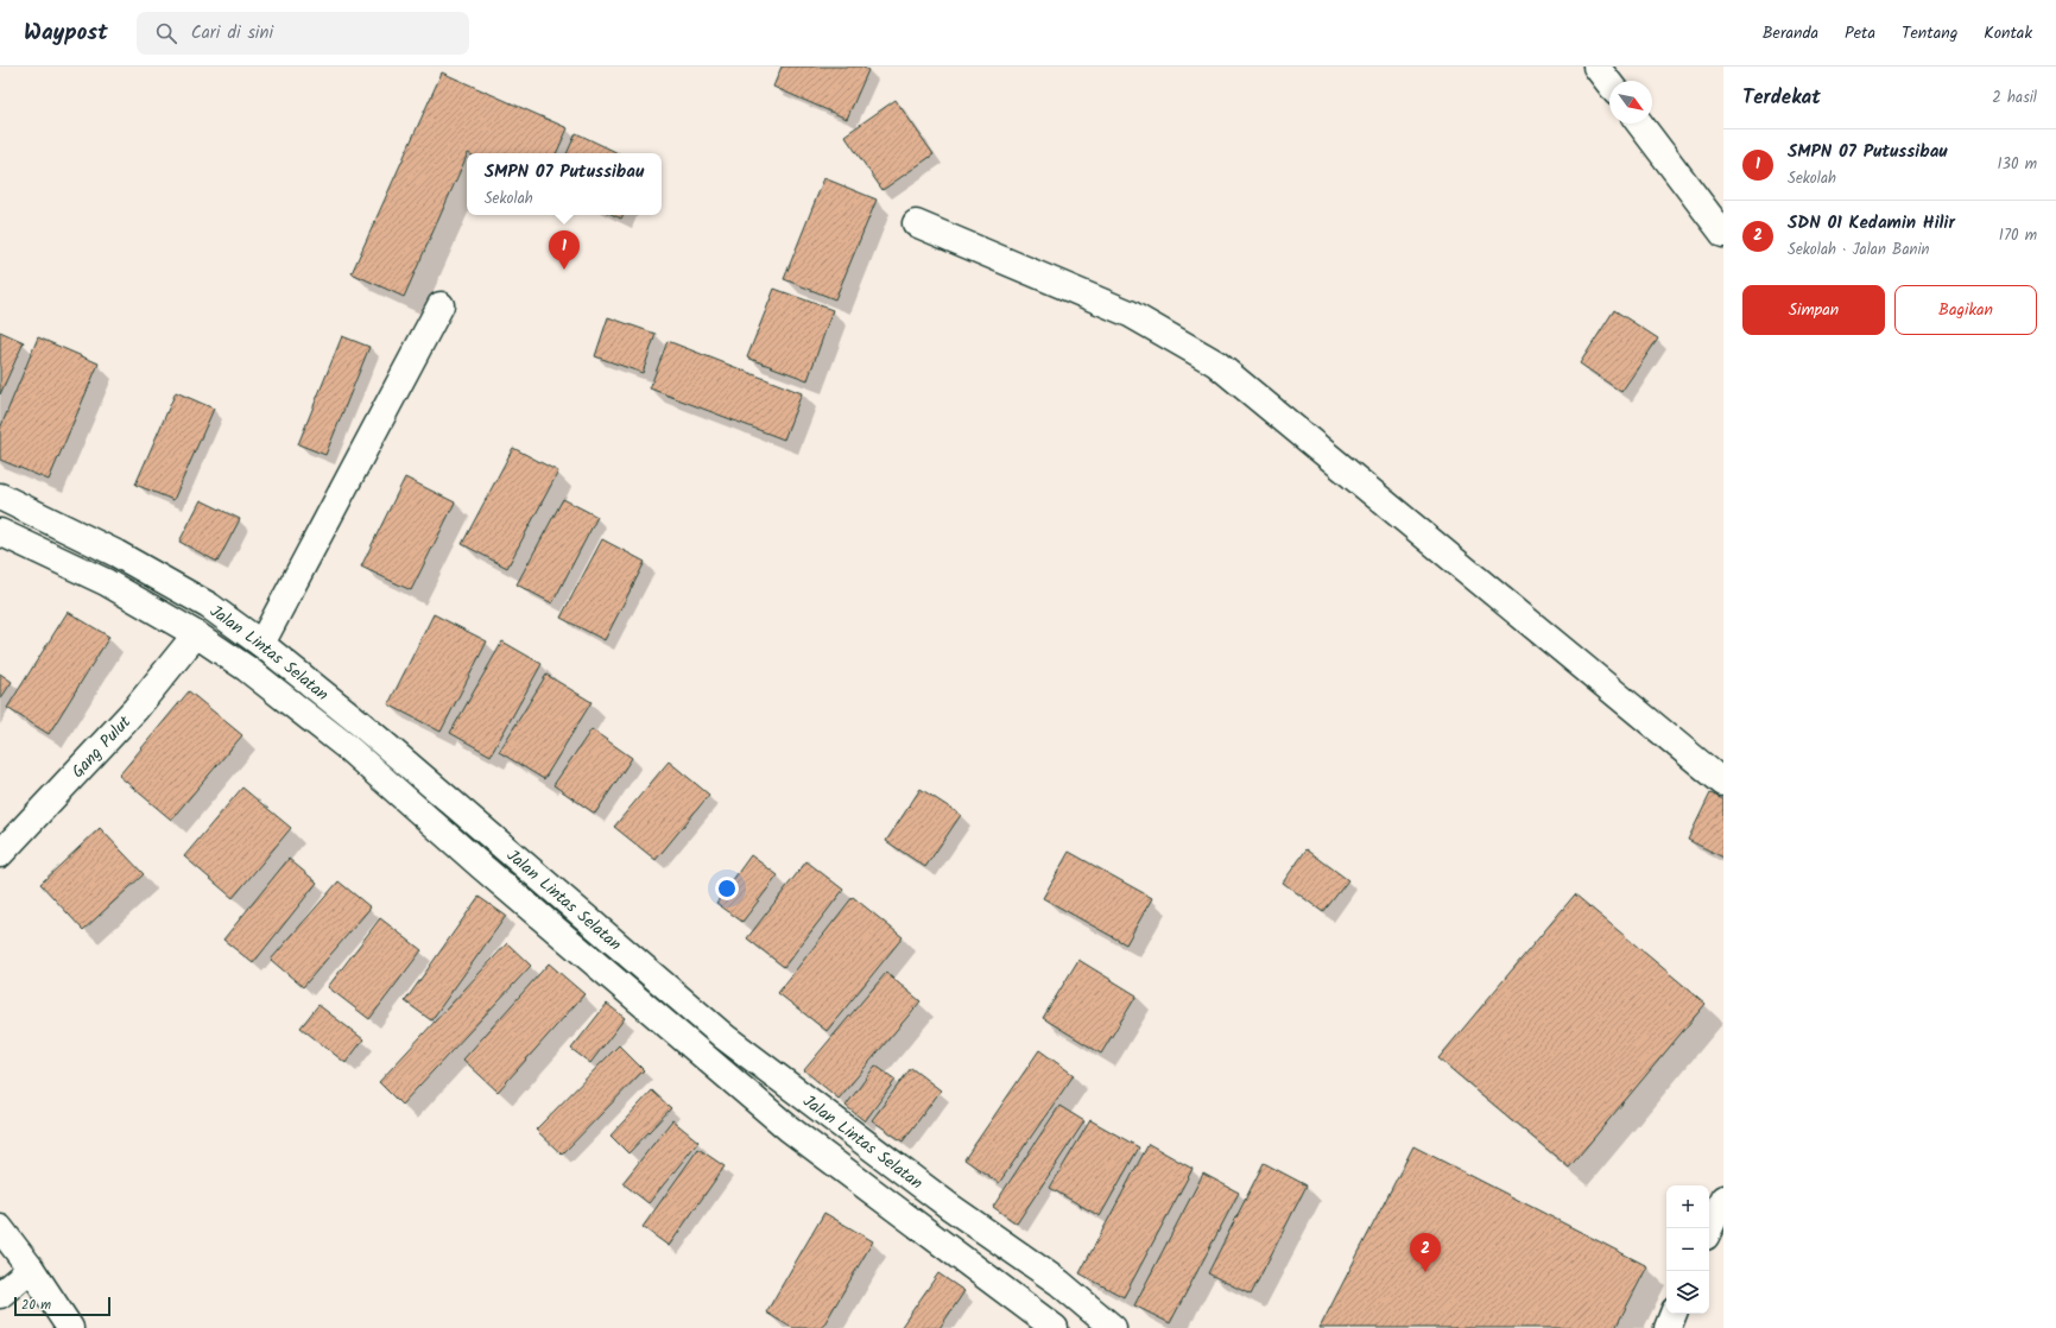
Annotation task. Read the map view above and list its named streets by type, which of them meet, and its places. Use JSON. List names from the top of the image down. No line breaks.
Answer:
{"streets":{"main road":["Jalan Lintas Selatan","Gang Pulut"]},"crossings":[["Jalan Lintas Selatan","Gang Pulut"]],"scale_bar":"20 m","north":"bottom right","page":{"header":"Waypost","search":"Cari di sini","nav":["Beranda","Peta","Tentang","Kontak"],"heading":["Terdekat","2 hasil"],"list":[{"mark":"1","name":"SMPN 07 Putussibau","note":"Sekolah","value":"130 m"},{"mark":"2","name":"SDN 01 Kedamin Hilir","note":"Sekolah · Jalan Banin","value":"170 m"}],"popup":["SMPN 07 Putussibau","Sekolah"],"pins":["1","2"],"buttons":["Simpan","Bagikan"],"map_buttons":["+","−"],"scale":"20 m"}}
